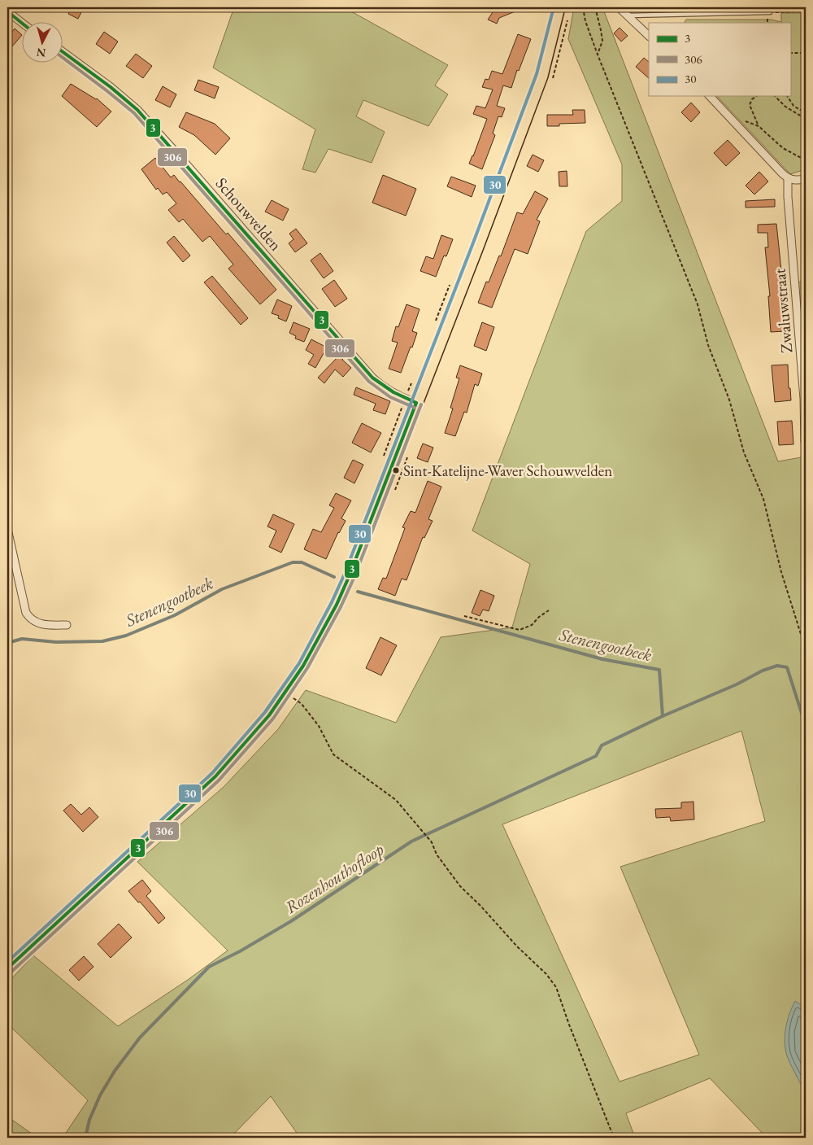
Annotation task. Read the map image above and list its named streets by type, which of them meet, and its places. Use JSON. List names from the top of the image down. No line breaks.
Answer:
{"streets":{"street":["Schouwvelden","Zwaluwstraat"]},"water":["Stenengootbeek","Rozenhouthofloop"],"places":["Sint-Katelijne-Waver Schouwvelden"],"lines":["transit line 30","transit line 3","transit line 306"],"legend":["3","306","30"],"north":"bottom"}
